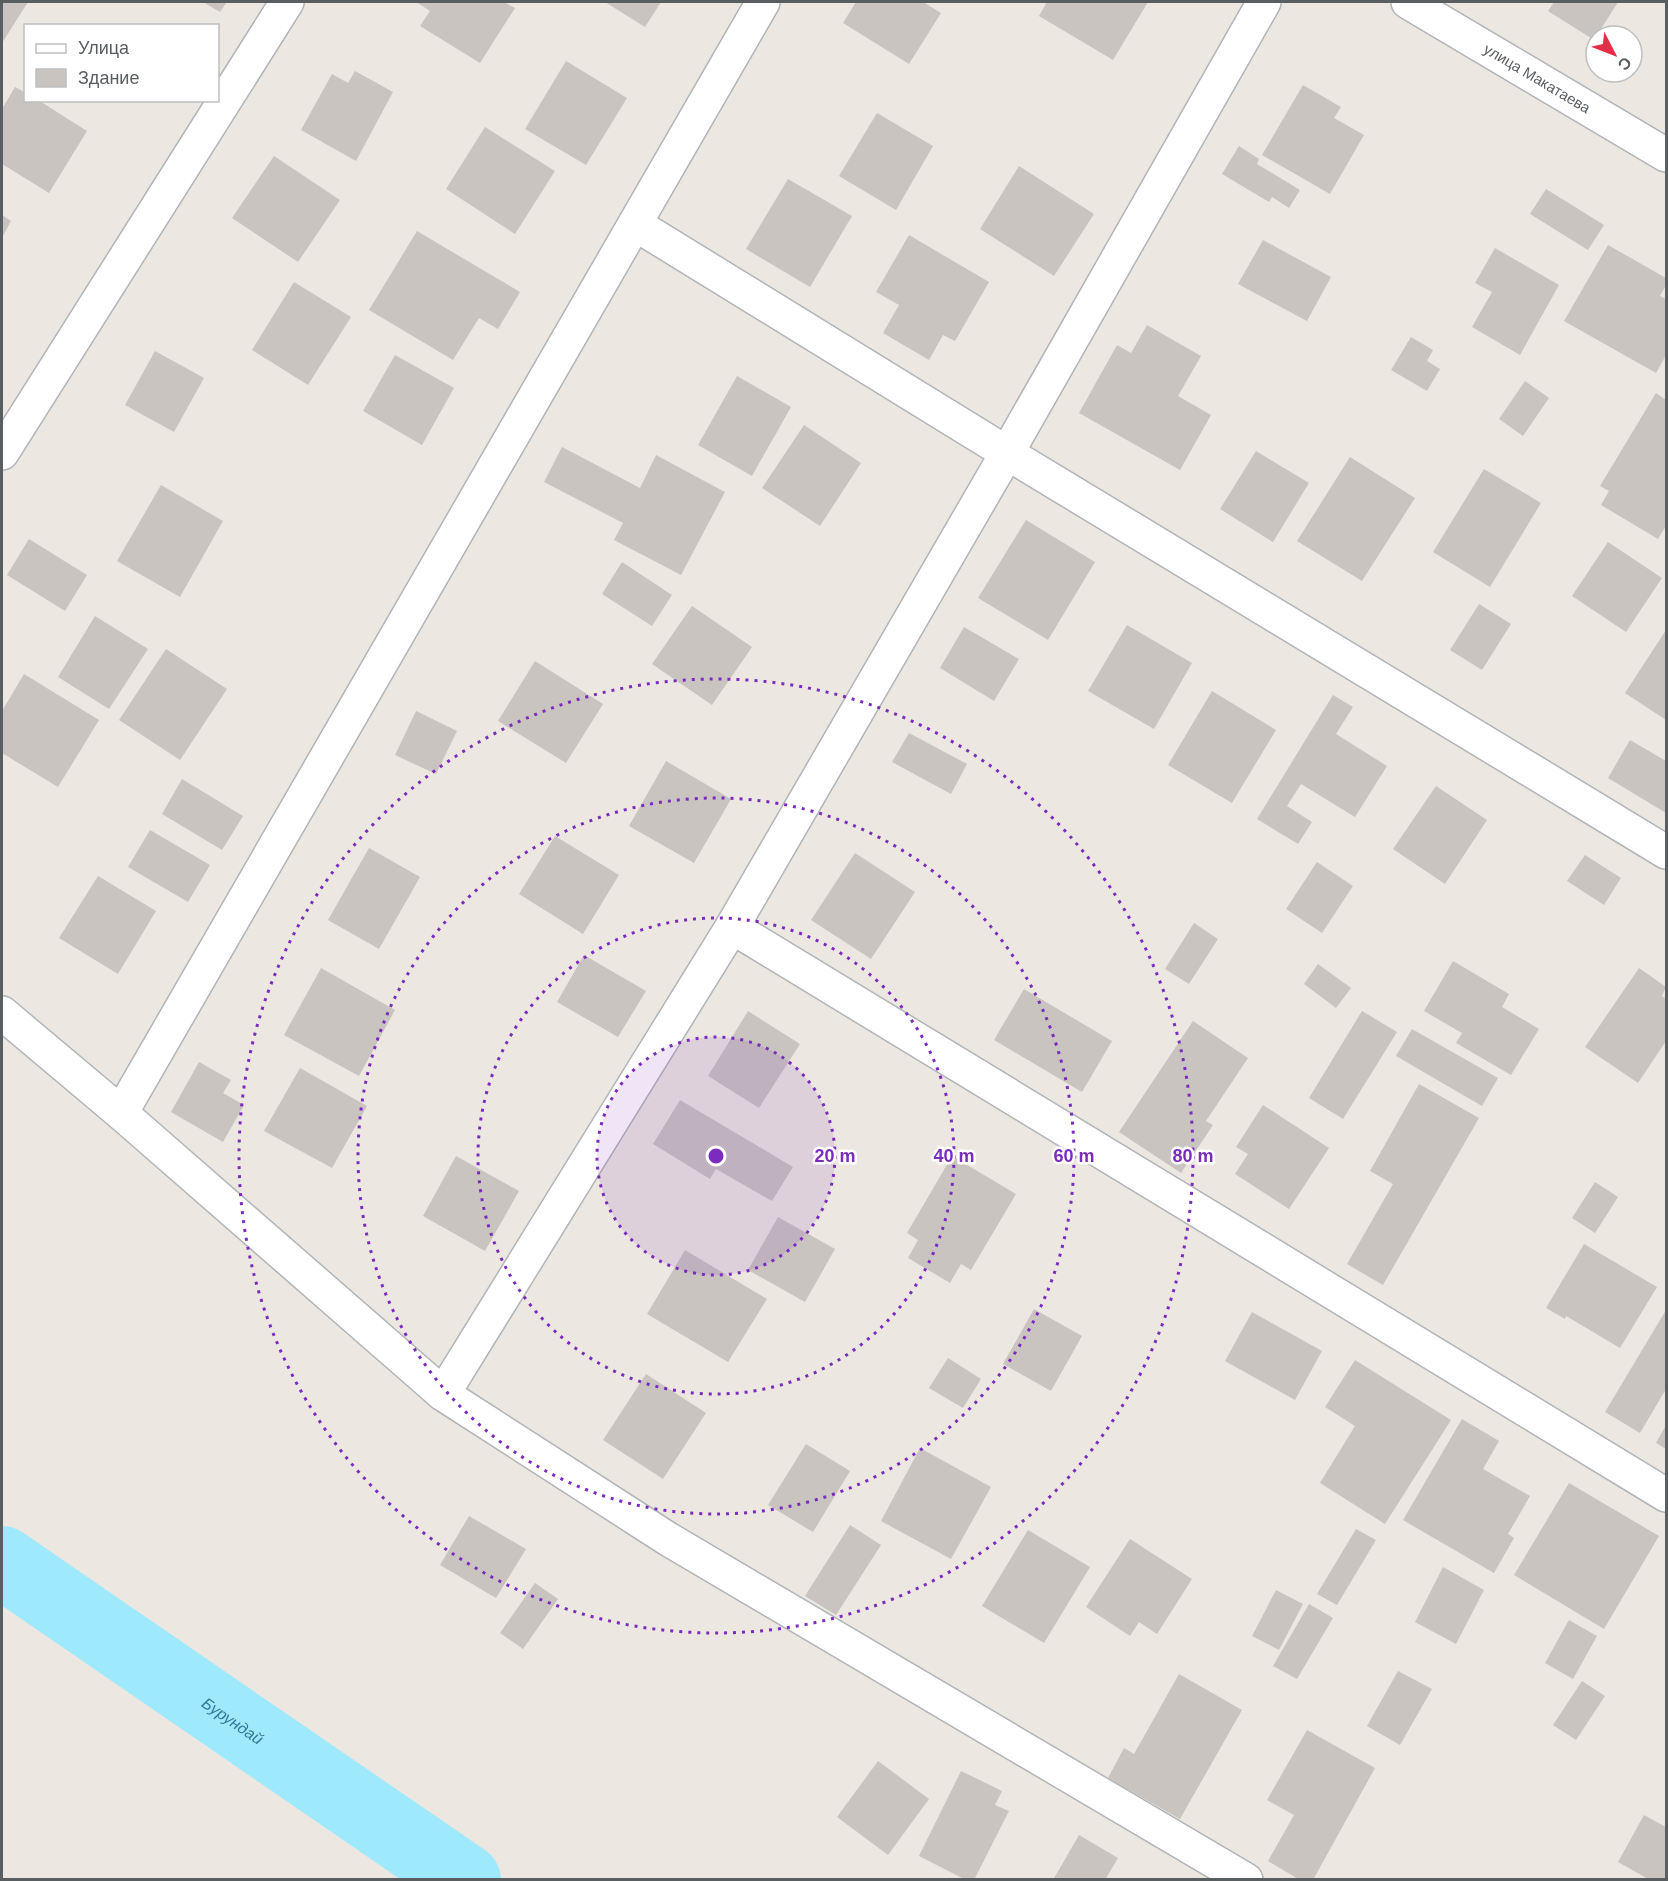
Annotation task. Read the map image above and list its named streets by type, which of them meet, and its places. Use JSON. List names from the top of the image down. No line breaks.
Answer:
{"streets":{"street":["улица Макатаева"]},"water":["Бурундай"],"legend":["Улица","Здание"],"north":"bottom right","rings":["20 m","40 m","60 m","80 m"]}
